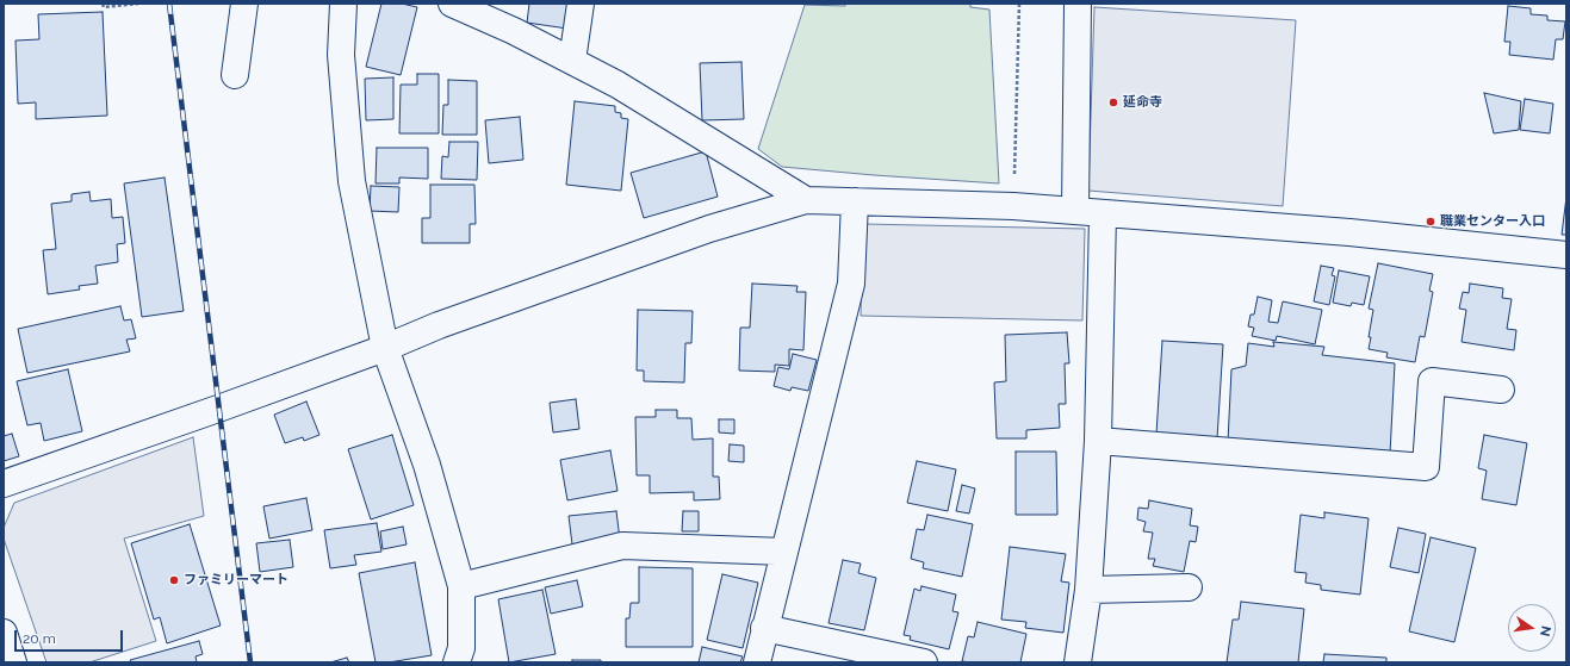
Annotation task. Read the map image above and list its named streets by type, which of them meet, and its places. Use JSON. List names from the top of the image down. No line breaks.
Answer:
{"places":["延命寺","職業センター入口","ファミリーマート"],"scale_bar":"20 m","north":"right"}
